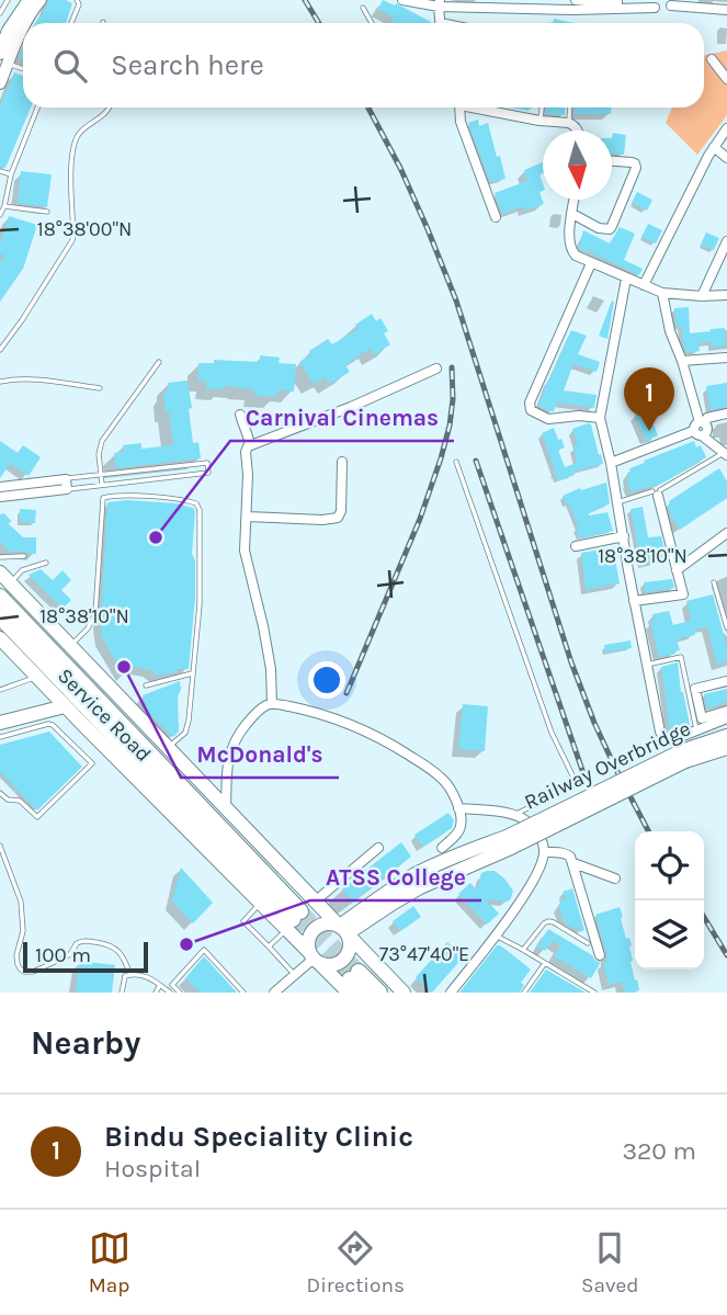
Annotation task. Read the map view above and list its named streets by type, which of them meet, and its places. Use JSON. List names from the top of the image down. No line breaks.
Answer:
{"streets":{"main road":["Service Road","Railway Overbridge"]},"crossings":[["Service Road","Railway Overbridge"]],"places":["Carnival Cinemas","McDonald's","ATSS College"],"scale_bar":"100 m","north":"bottom","page":{"search":"Search here","pins":"1","scale":"100 m","heading":"Nearby","list":[{"mark":"1","name":"Bindu Speciality Clinic","note":"Hospital","value":"320 m"}],"nav":["Map","Directions","Saved"]},"coordinates":["18°38'00\"N","18°38'10\"N","73°47'40\"E"]}
